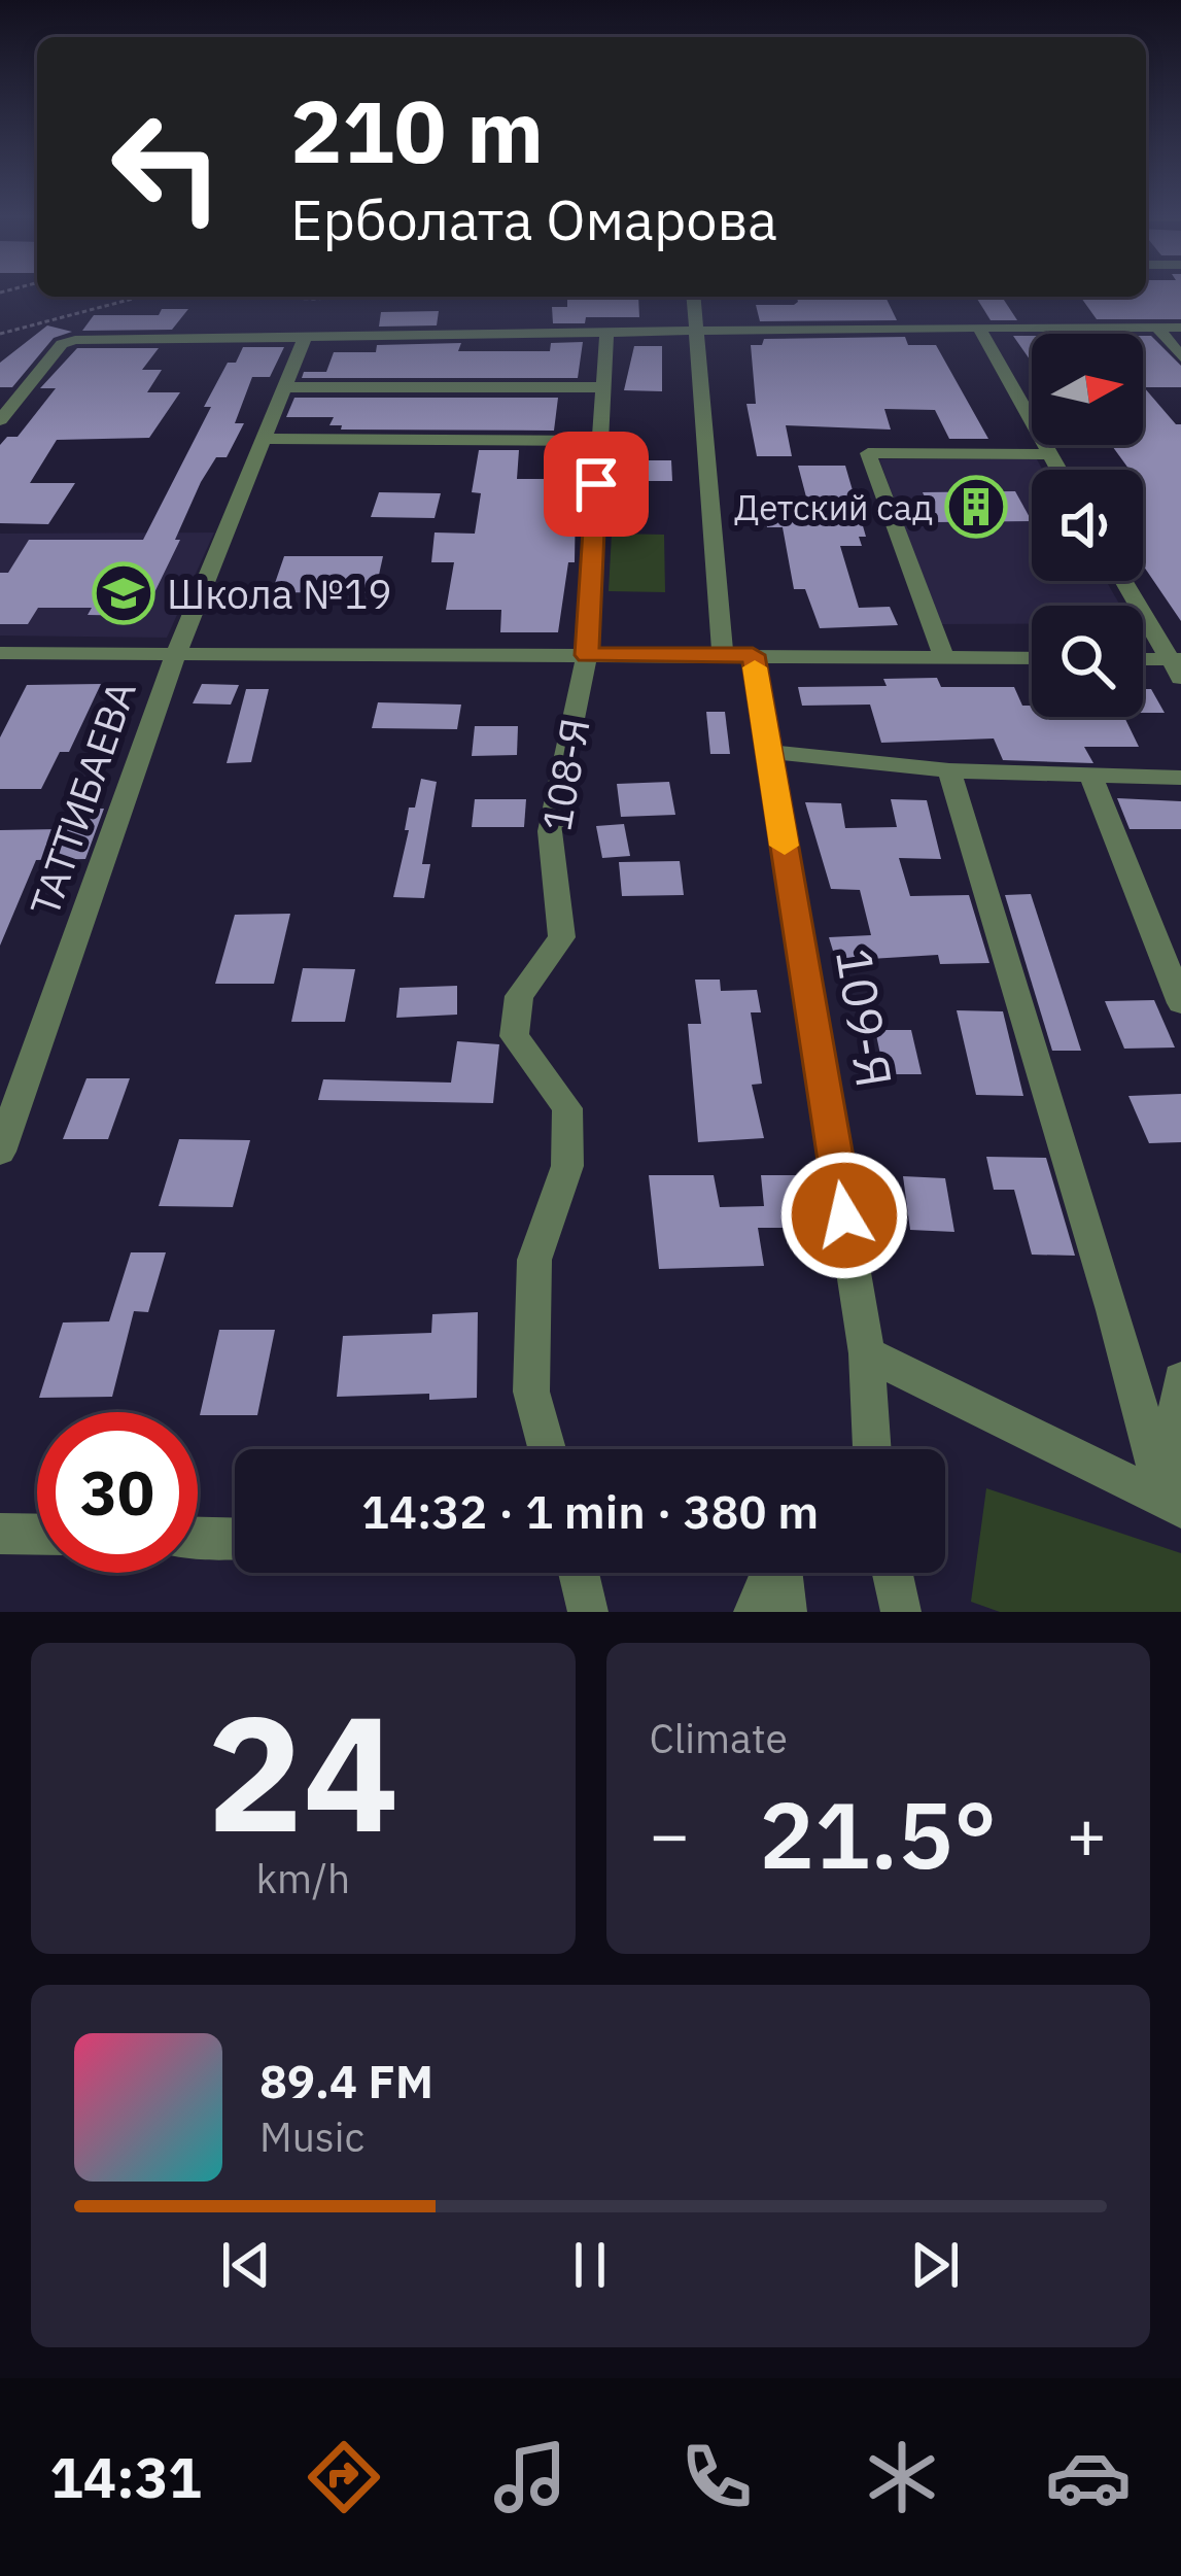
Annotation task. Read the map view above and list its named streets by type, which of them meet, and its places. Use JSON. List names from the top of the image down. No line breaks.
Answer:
{"streets":{"street":["108-Я","ТАТТИБАЕВА","109-Я"]},"places":{"building":["Детский сад"],"school or university":["Школа №19"]},"north":"right","page":{"turn":["210 m","Ерболата Омарова"],"limit":"30","trip":"14:32 · 1 min · 380 m","tile":[["24","km/h"],"Climate"],"heat":["−","21.5°","+"],"song":["89.4 FM","Music"],"tabs":"14:31"}}
